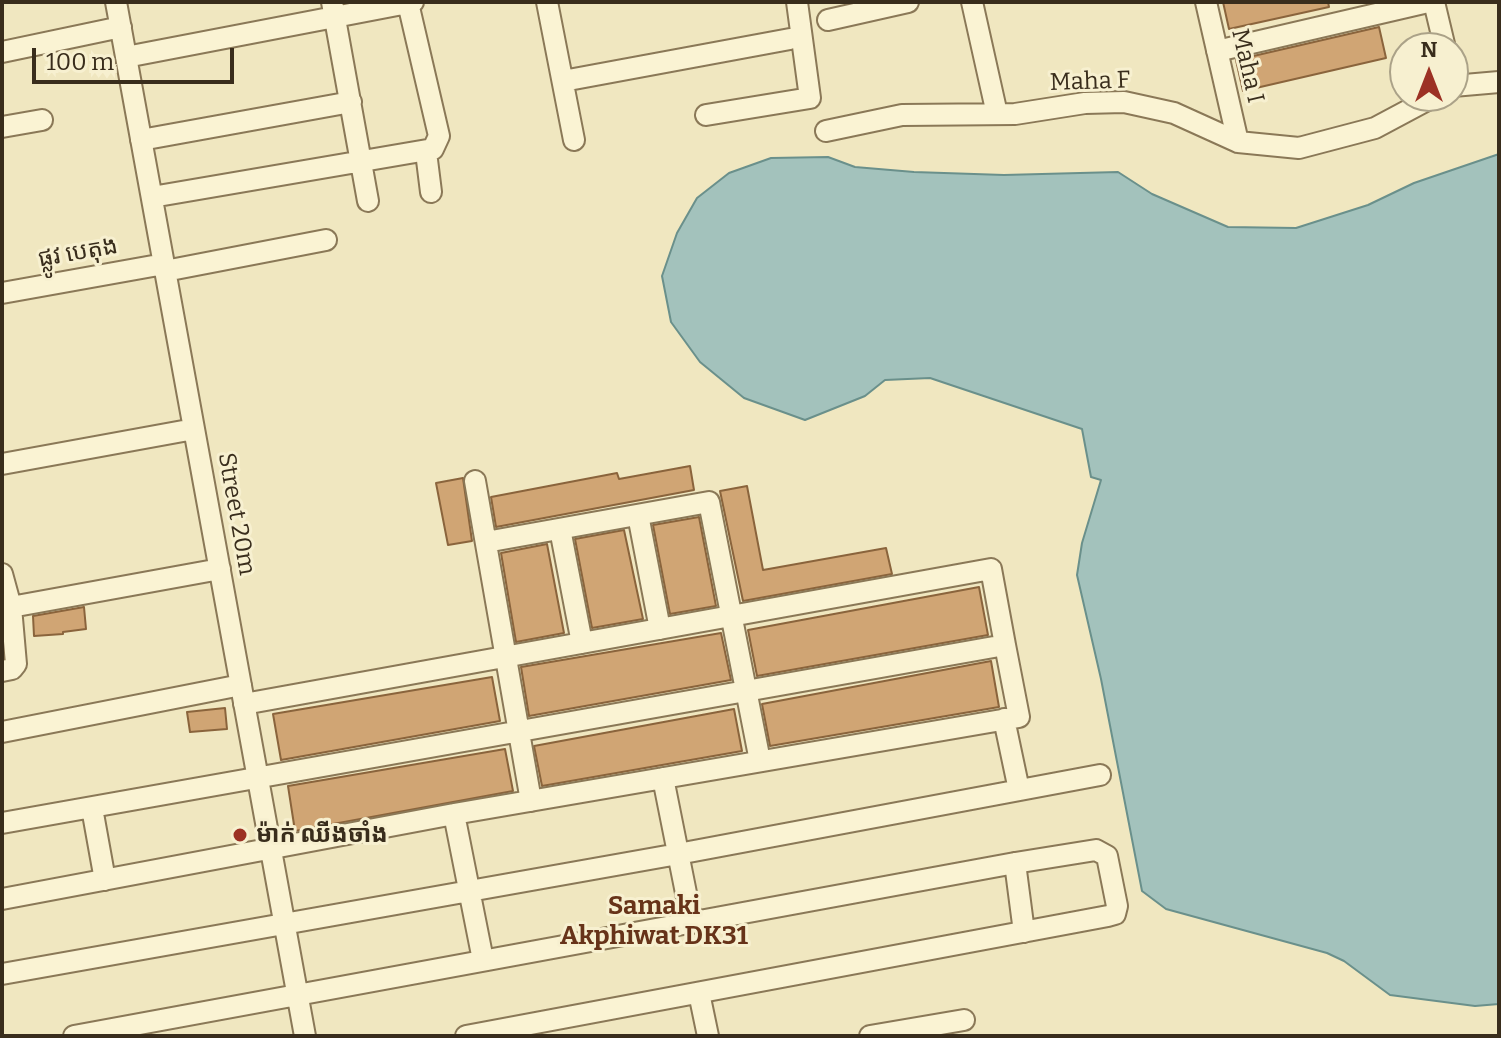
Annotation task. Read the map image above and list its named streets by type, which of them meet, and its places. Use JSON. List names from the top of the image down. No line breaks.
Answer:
{"streets":{"street":["Maha I","Maha F","ផ្លូវ បេតុង","Street 20m"]},"crossings":[["Maha I","Maha F"],["ផ្លូវ បេតុង","Street 20m"]],"districts":["Samaki Akphiwat DK31"],"places":["ម៉ាក់ ឈីងចាំង"],"scale_bar":"100 m","north":"top"}
